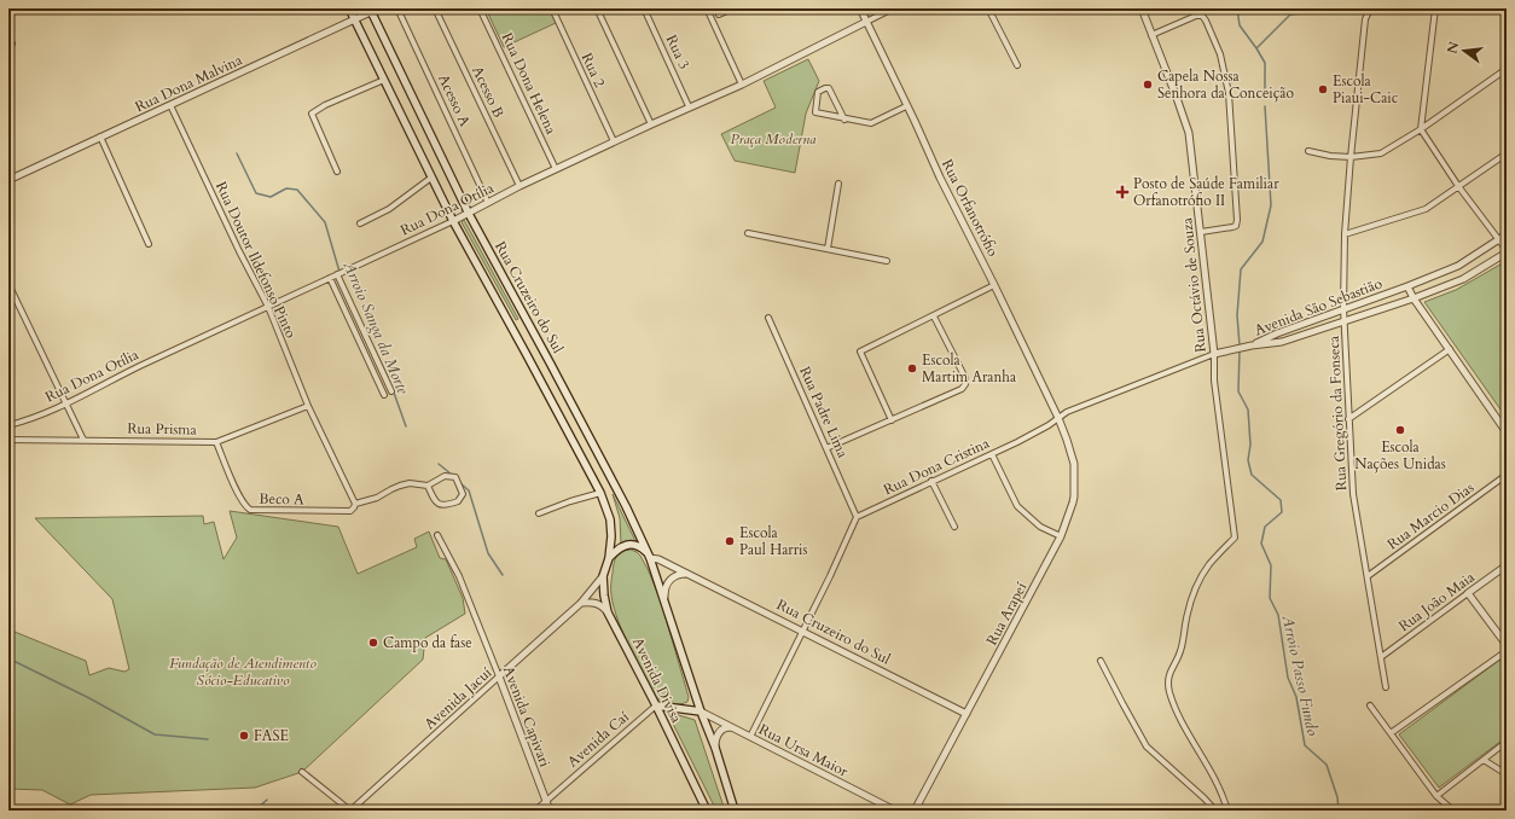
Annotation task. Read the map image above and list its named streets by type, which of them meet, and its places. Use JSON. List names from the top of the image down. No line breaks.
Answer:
{"streets":{"main road":["Rua Cruzeiro do Sul","Avenida Divisa"],"street":["Rua 3","Rua 2","Rua Dona Malvina","Rua Dona Helena","Acesso B","Acesso A","Rua Orfanotrófio","Rua Dona Otília","Rua Doutor Ildefonso Pinto","Rua Octávio de Souza","Avenida São Sebastião","Rua Padre Lima","Rua Gregório da Fonseca","Rua Prisma","Rua Dona Cristina","Beco A","Rua Marcio Dias","Rua João Maia","Rua Arapeí","Avenida Jacuí","Avenida Capivari","Avenida Caí","Rua Ursa Maior"]},"crossings":[["Rua 3","Rua Dona Otília"],["Rua 2","Rua Dona Otília"],["Rua Dona Malvina","Rua Doutor Ildefonso Pinto"],["Rua Dona Malvina","Rua Cruzeiro do Sul"],["Rua Dona Helena","Rua Dona Otília"],["Acesso B","Rua Dona Otília"],["Acesso A","Rua Dona Otília"],["Rua Orfanotrófio","Rua Dona Otília"],["Rua Orfanotrófio","Rua Dona Cristina"],["Rua Orfanotrófio","Rua Arapeí"],["Rua Dona Otília","Rua Doutor Ildefonso Pinto"],["Rua Dona Otília","Rua Cruzeiro do Sul"],["Rua Doutor Ildefonso Pinto","Rua Prisma"],["Rua Doutor Ildefonso Pinto","Beco A"],["Rua Octávio de Souza","Rua Dona Cristina"],["Rua Cruzeiro do Sul","Rua Arapeí"],["Rua Cruzeiro do Sul","Avenida Divisa"],["Avenida São Sebastião","Rua Gregório da Fonseca"],["Avenida São Sebastião","Rua Dona Cristina"],["Rua Padre Lima","Rua Dona Cristina"],["Rua Gregório da Fonseca","Rua Marcio Dias"],["Rua Gregório da Fonseca","Rua João Maia"],["Rua Prisma","Beco A"],["Rua Dona Cristina","Rua Arapeí"],["Avenida Divisa","Avenida Jacuí"],["Avenida Divisa","Avenida Caí"],["Avenida Divisa","Rua Ursa Maior"],["Avenida Jacuí","Avenida Capivari"],["Avenida Capivari","Avenida Caí"]],"water":["Arroio Sanga da Morte","Arroio Passo Fundo"],"parks":["Praça Moderna","Fundação de Atendimento Sócio-Educativo"],"places":{"other":["Capela Nossa Senhora da Conceição","Escola Piaui-Caic","Escola Martim Aranha","Escola Nações Unidas","Escola Paul Harris","Campo da fase","FASE"],"health":["Posto de Saúde Familiar Orfanotrófio II"]},"north":"left"}
